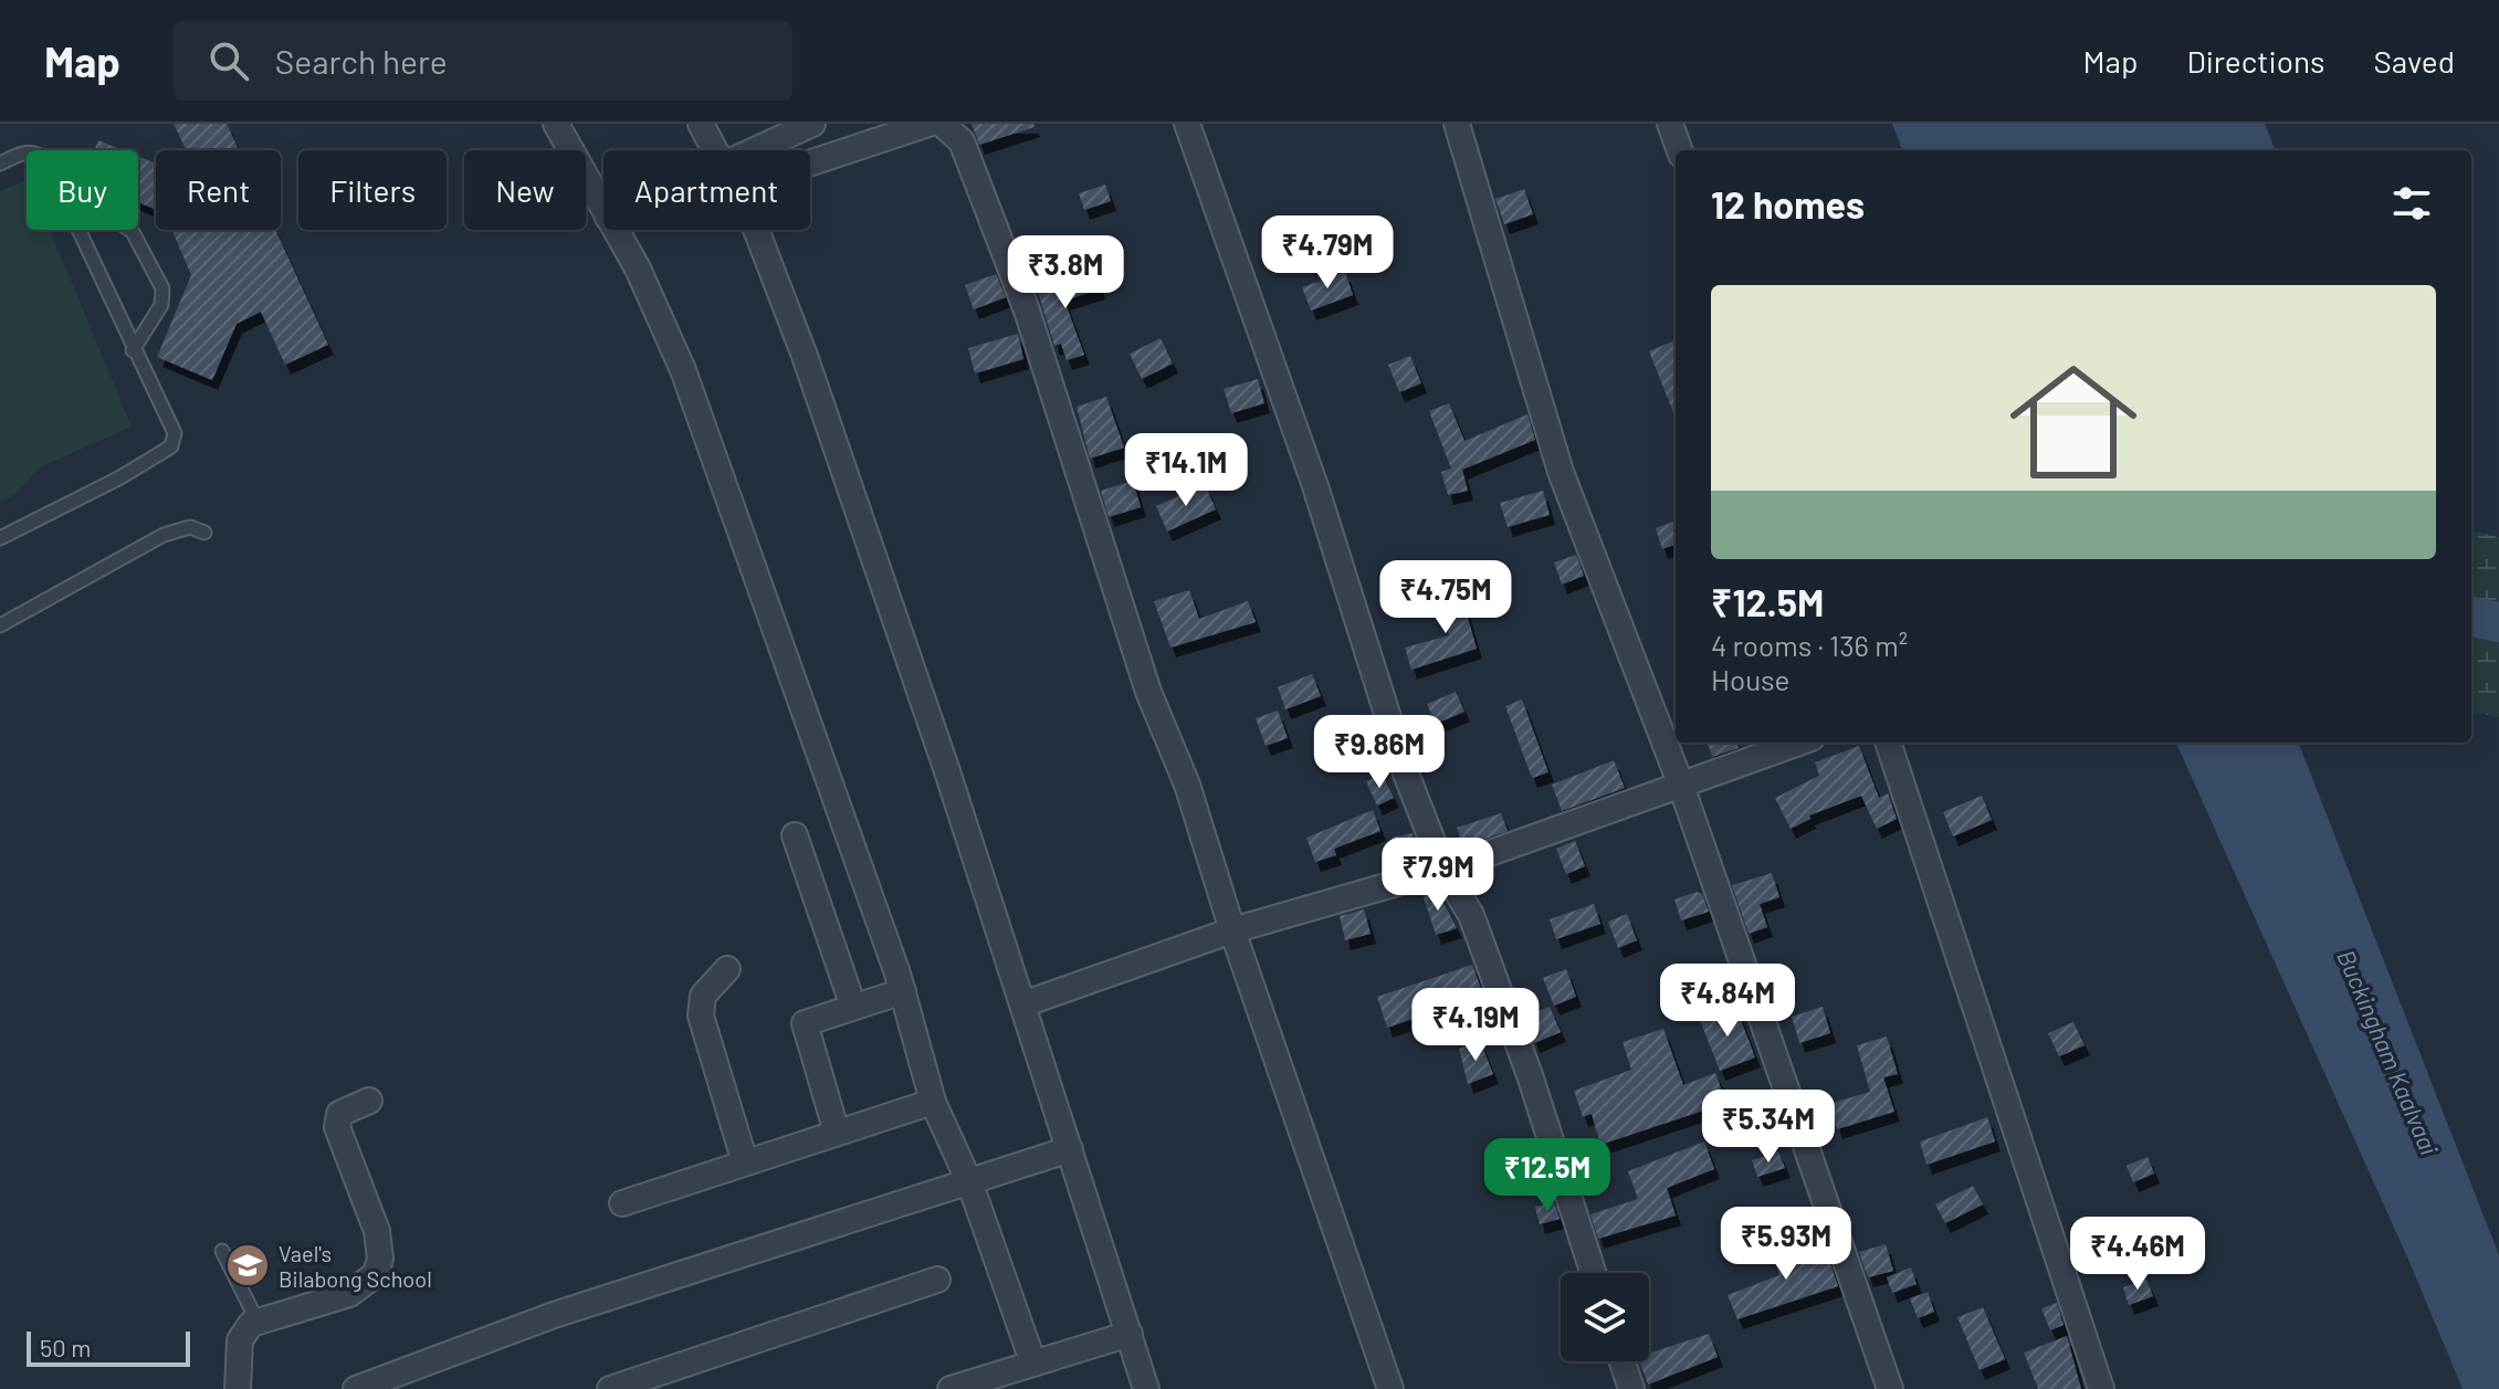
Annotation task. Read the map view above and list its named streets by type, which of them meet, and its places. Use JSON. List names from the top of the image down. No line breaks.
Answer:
{"water":["Buckingham Kaalvaai"],"places":{"school or university":["Vael's Bilabong School"]},"scale_bar":"50 m","page":{"header":"Map","search":"Search here","nav":["Map","Directions","Saved"],"chip":["Buy","Rent","Filters","New","Apartment"],"heading":"12 homes","price":["₹4.79M","₹3.8M","₹14.1M","₹4.75M","₹9.86M","₹7.9M","₹4.84M","₹4.19M","₹5.34M","₹12.5M","₹5.93M","₹4.46M"],"list":[{"name":"₹12.5M","note":"4 rooms · 136 m² · House"}],"scale":"50 m"}}
